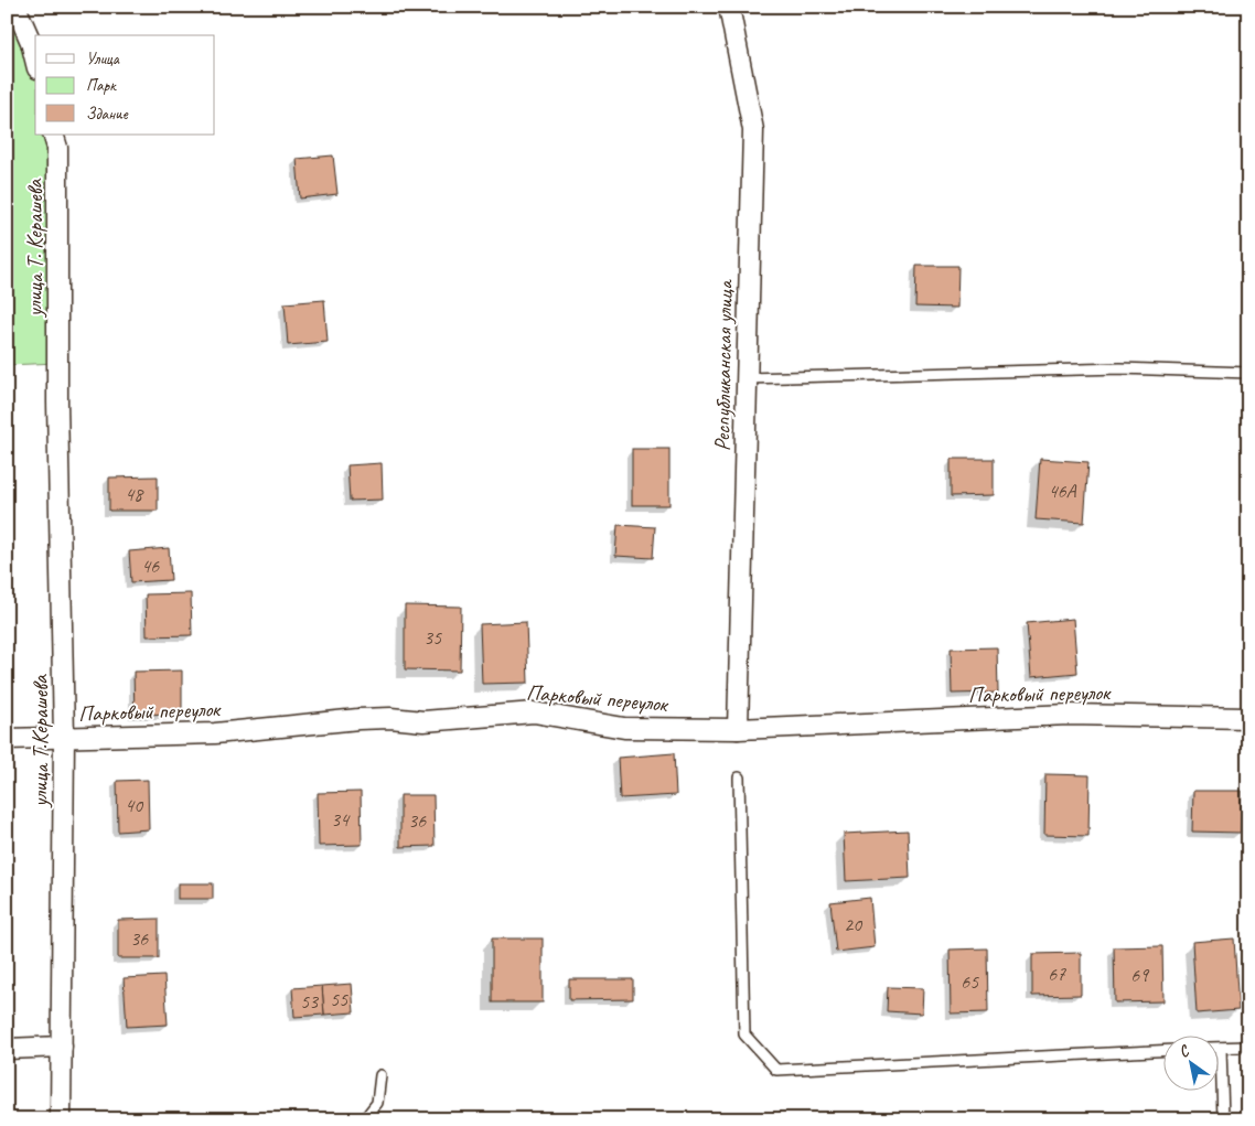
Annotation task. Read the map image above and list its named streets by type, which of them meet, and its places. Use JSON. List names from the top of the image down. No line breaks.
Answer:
{"streets":{"street":["улица Т. Керашева","Республиканская улица","Парковый переулок","улица Т.Керашева"]},"crossings":[["улица Т. Керашева","улица Т.Керашева"],["Республиканская улица","Парковый переулок"],["Парковый переулок","улица Т.Керашева"]],"house_numbers":["46А","48","46","35","40","34","36","20","36","67","69","65","55","53"],"legend":["Улица","Парк","Здание"],"north":"top left"}
